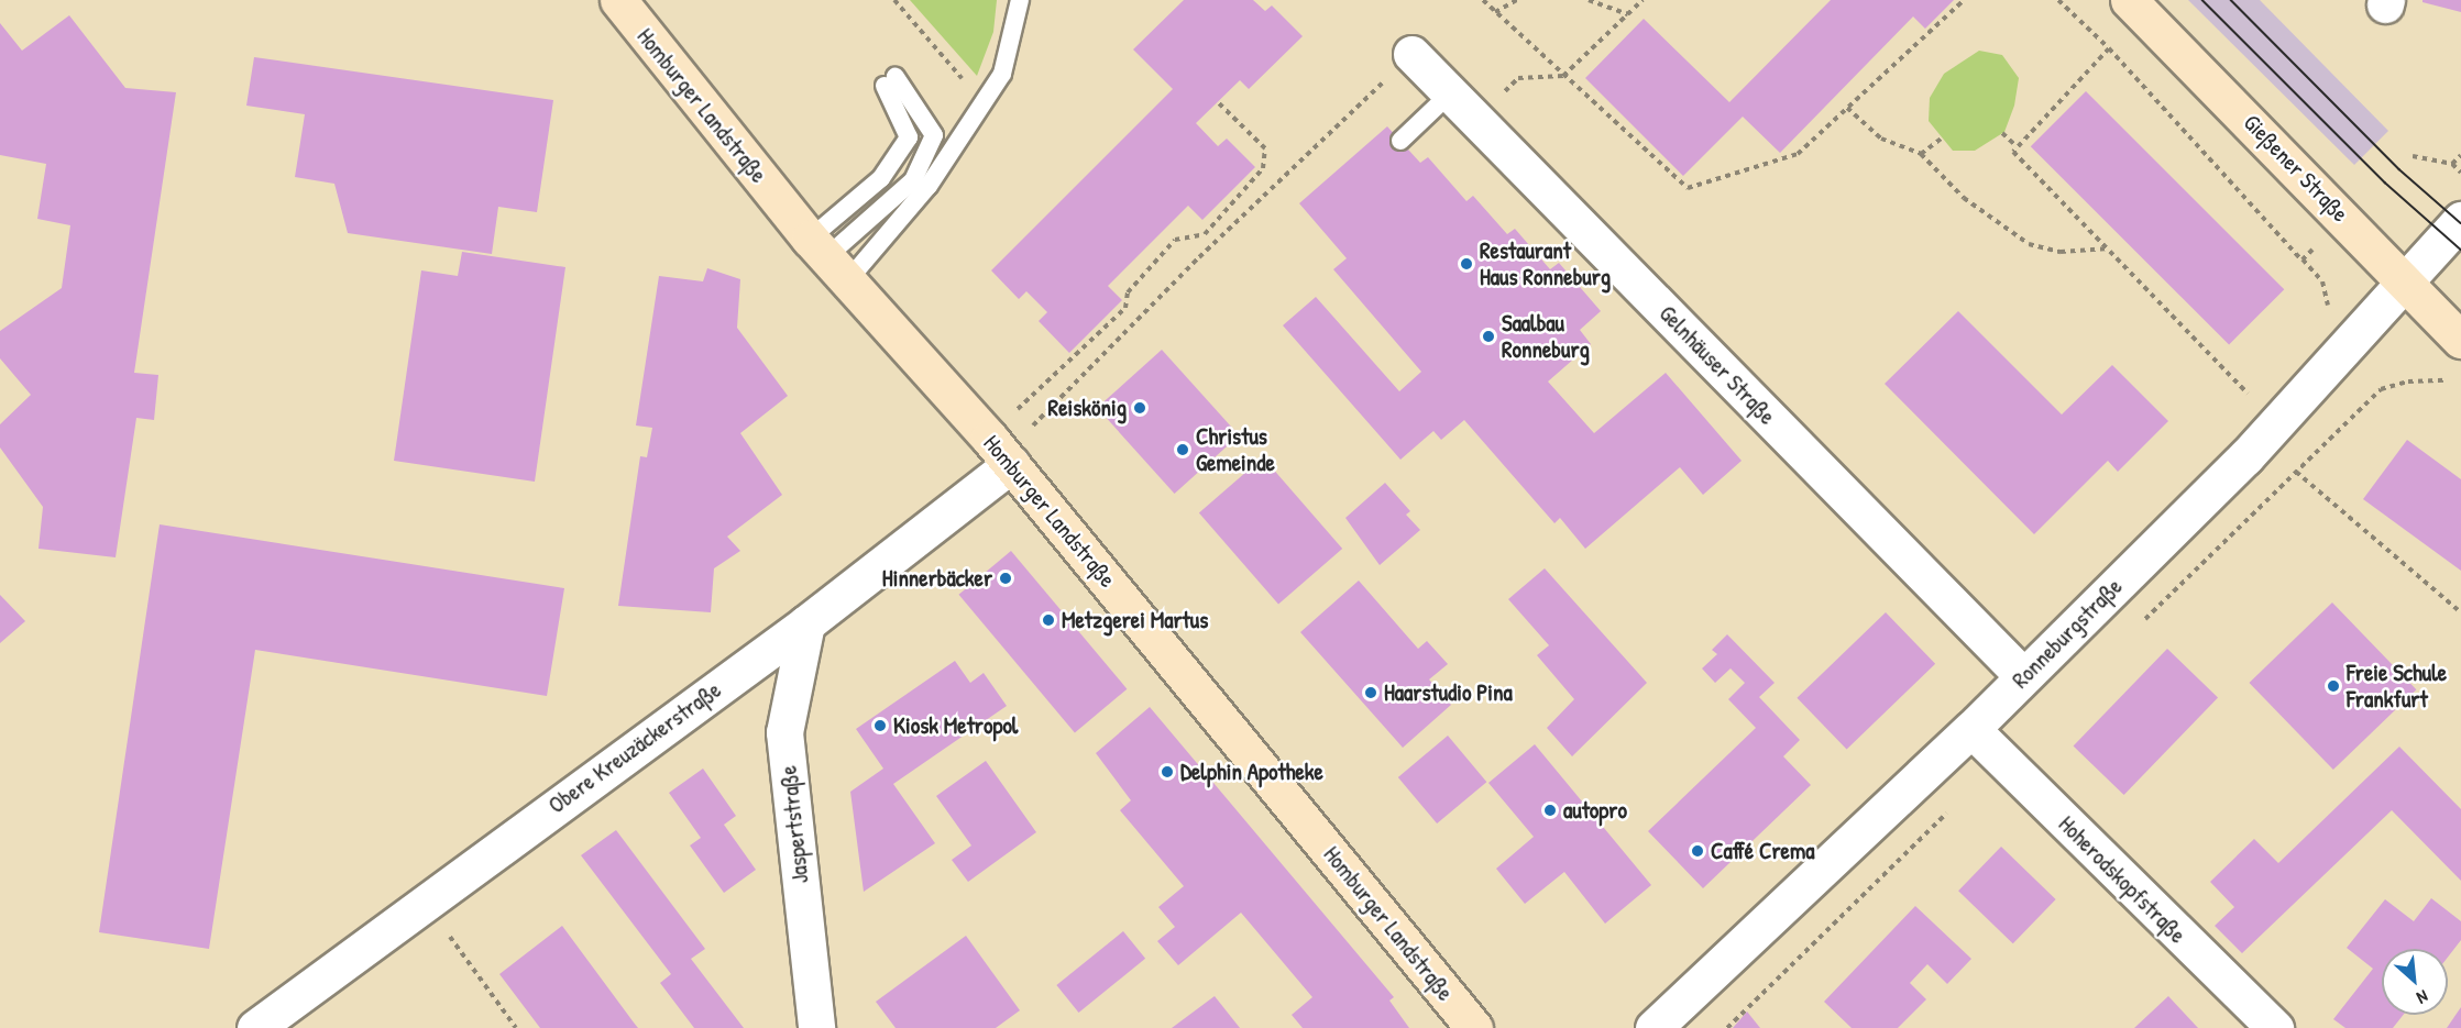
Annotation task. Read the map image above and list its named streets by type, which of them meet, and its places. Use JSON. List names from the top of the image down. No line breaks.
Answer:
{"streets":{"street":["Homburger Landstraße","Gießener Straße","Gelnhäuser Straße","Ronneburgstraße","Obere Kreuzäckerstraße","Jaspertstraße","Hoherodskopfstraße"]},"crossings":[["Homburger Landstraße","Obere Kreuzäckerstraße"],["Gießener Straße","Ronneburgstraße"],["Gelnhäuser Straße","Ronneburgstraße"],["Ronneburgstraße","Hoherodskopfstraße"],["Obere Kreuzäckerstraße","Jaspertstraße"]],"places":["Restaurant Haus Ronneburg","Saalbau Ronneburg","Reiskönig","Christus Gemeinde","Hinnerbäcker","Metzgerei Martus","Freie Schule Frankfurt","Haarstudio Pina","Kiosk Metropol","Delphin Apotheke","autopro","Caffé Crema"],"north":"bottom right"}
